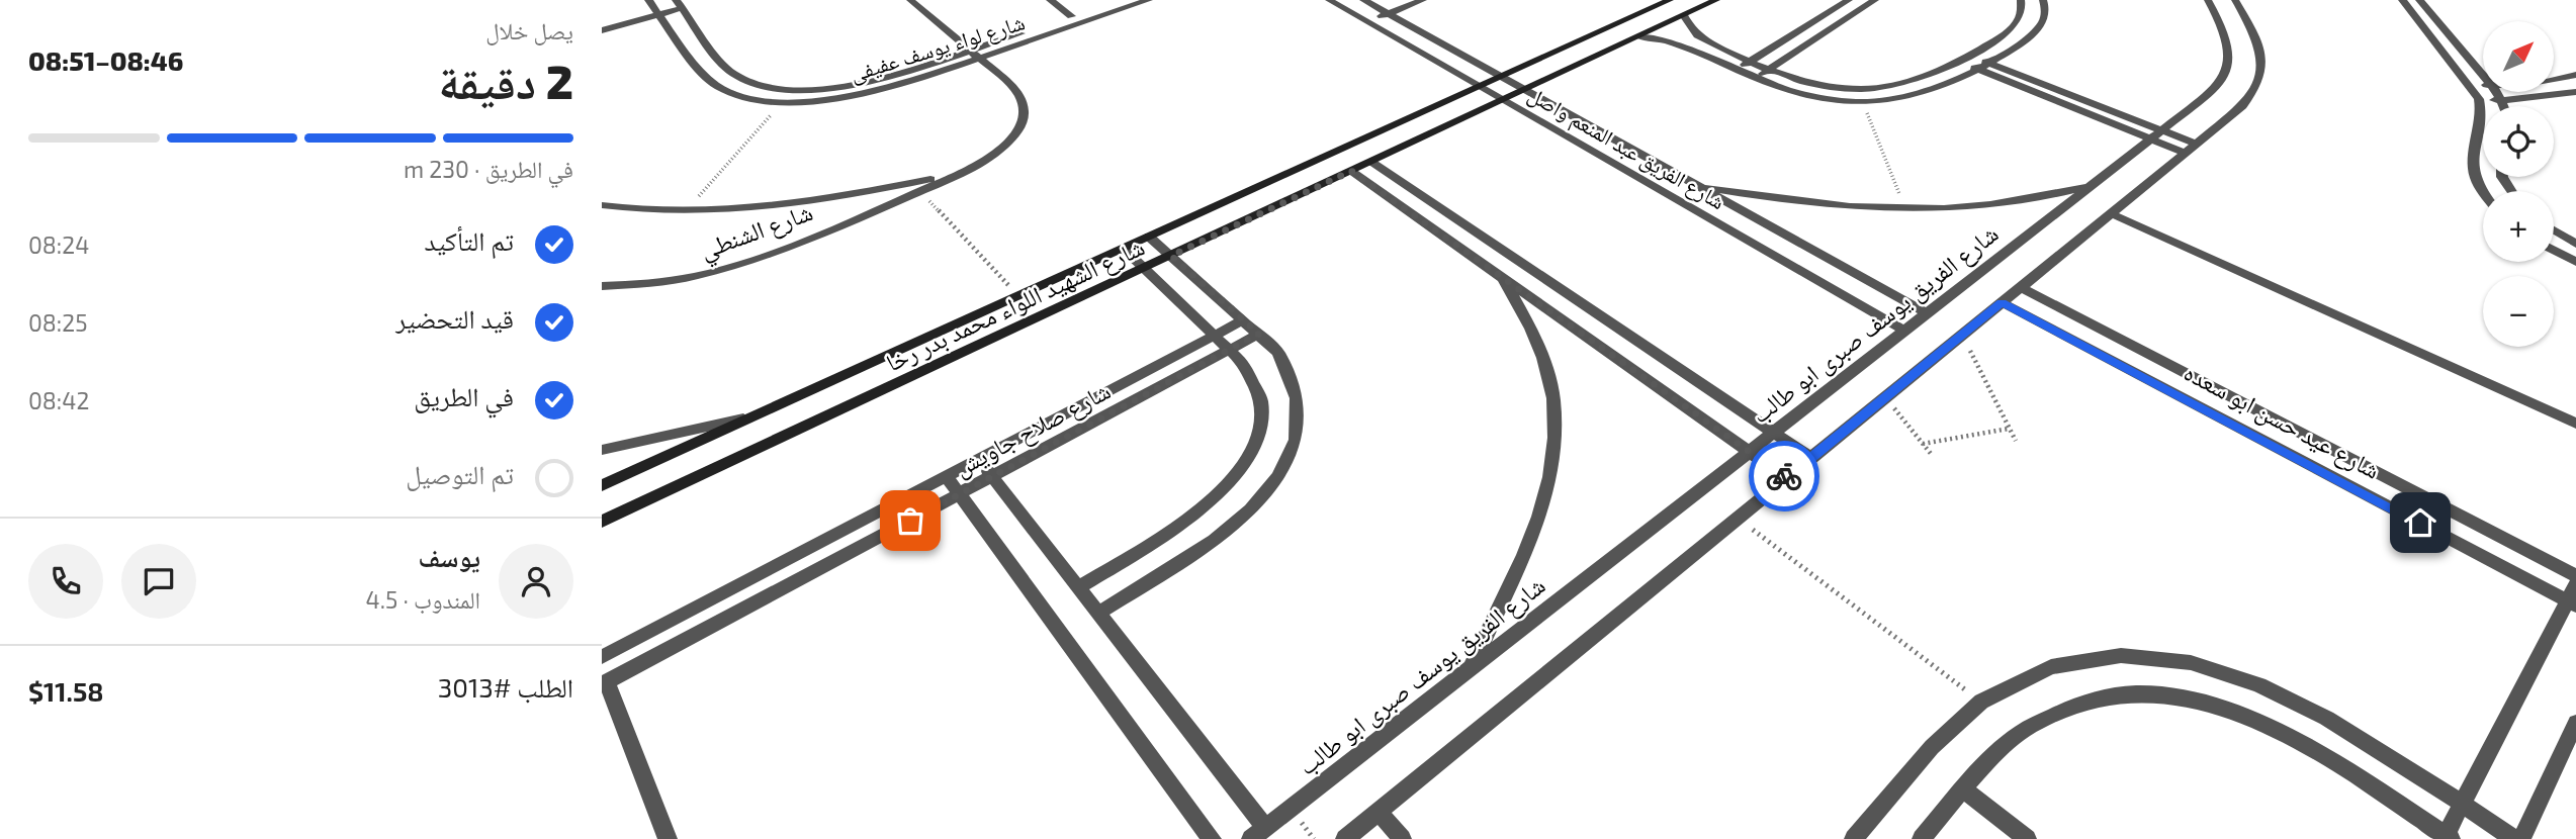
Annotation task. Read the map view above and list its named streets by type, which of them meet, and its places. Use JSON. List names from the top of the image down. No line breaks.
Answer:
{"streets":{"street":["شارع لواء يوسف عفيفى","شارع الفريق عبد المنعم واصل","شارع الشنطي","شارع الشهيد اللواء محمد بدر رخا","شارع الفريق يوسف صبرى ابو طالب","شارع عيد حسن ابو سعده","شارع صلاح جاويش"]},"crossings":[["شارع الفريق عبد المنعم واصل","شارع الشهيد اللواء محمد بدر رخا"],["شارع الفريق عبد المنعم واصل","شارع الفريق يوسف صبرى ابو طالب"]],"north":"top right","page":{"heading":["2 دقيقة","يصل خلال","08:46–08:51"],"panel":["يوسف","المندوب · 4.5","الطلب #3013","$11.58"],"map_buttons":["+","−"],"bar":"في الطريق · 230 m","list":[["تم التأكيد","08:24"],["قيد التحضير","08:25"],["في الطريق","08:42"],"تم التوصيل"]}}
